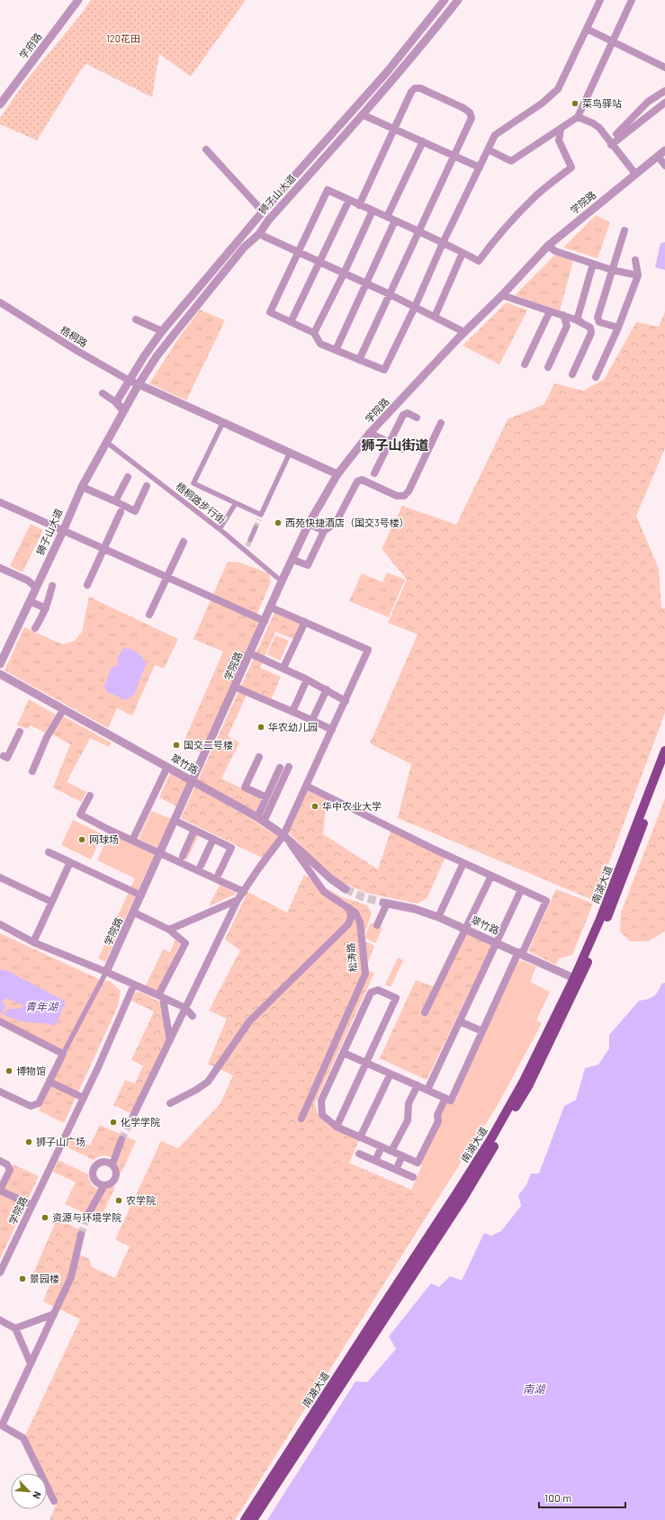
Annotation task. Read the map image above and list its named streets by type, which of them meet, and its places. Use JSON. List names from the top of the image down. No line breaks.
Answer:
{"streets":{"main road":["南湖大道"],"street":["学府路","狮子山大道","学院路","梧桐路","梧桐路步行街","翠竹路","松涛路"]},"crossings":[["狮子山大道","梧桐路"],["狮子山大道","梧桐路步行街"],["学院路","梧桐路步行街"],["学院路","翠竹路"],["翠竹路","南湖大道"],["翠竹路","松涛路"]],"districts":["狮子山街道"],"water":["青年湖","南湖"],"parks":["120花田"],"places":["菜鸟驿站","西苑快捷酒店（国交3号楼）","华农幼儿园","国交二号楼","华中农业大学","网球场","博物馆","化学学院","狮子山广场","农学院","资源与环境学院","景园楼"],"scale_bar":"100 m","north":"bottom right"}
